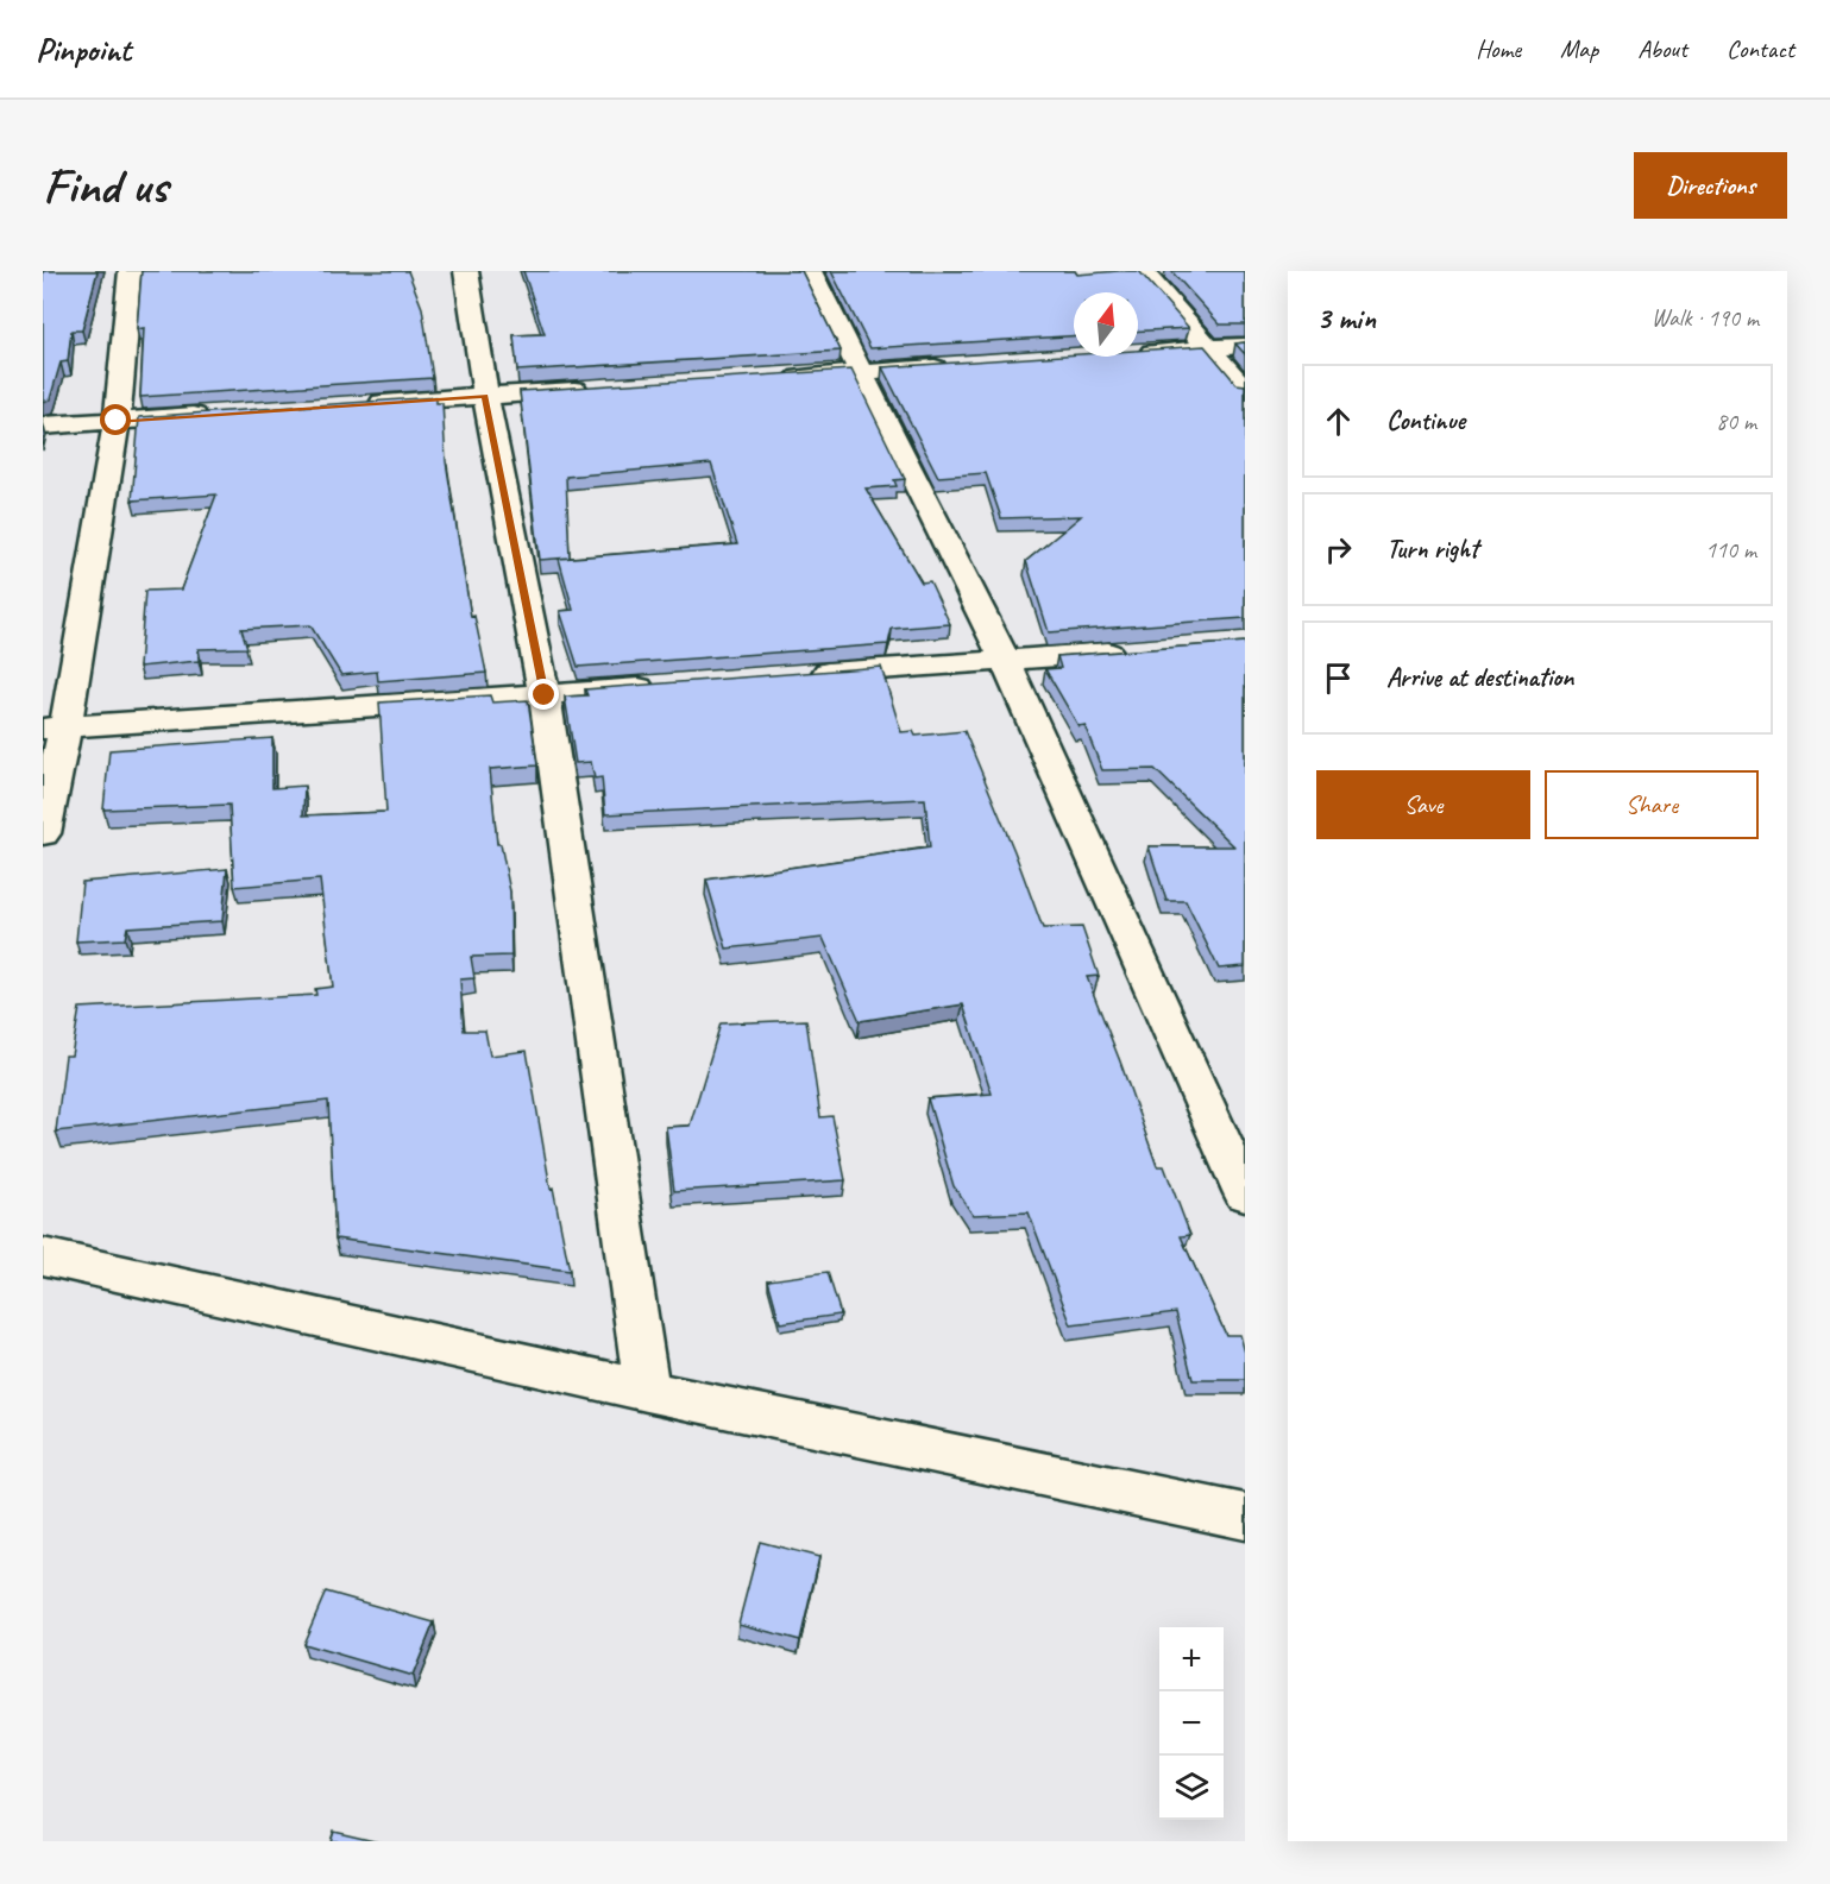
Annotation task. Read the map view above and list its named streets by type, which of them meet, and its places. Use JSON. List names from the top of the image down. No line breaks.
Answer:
{"north":"top","page":{"header":"Pinpoint","nav":["Home","Map","About","Contact"],"buttons":["Directions",["Save","Share"]],"title":"Find us","heading":["3 min","Walk · 190 m"],"list":[["Continue","80 m"],["Turn right","110 m"],"Arrive at destination"],"map_buttons":["+","−"]}}
